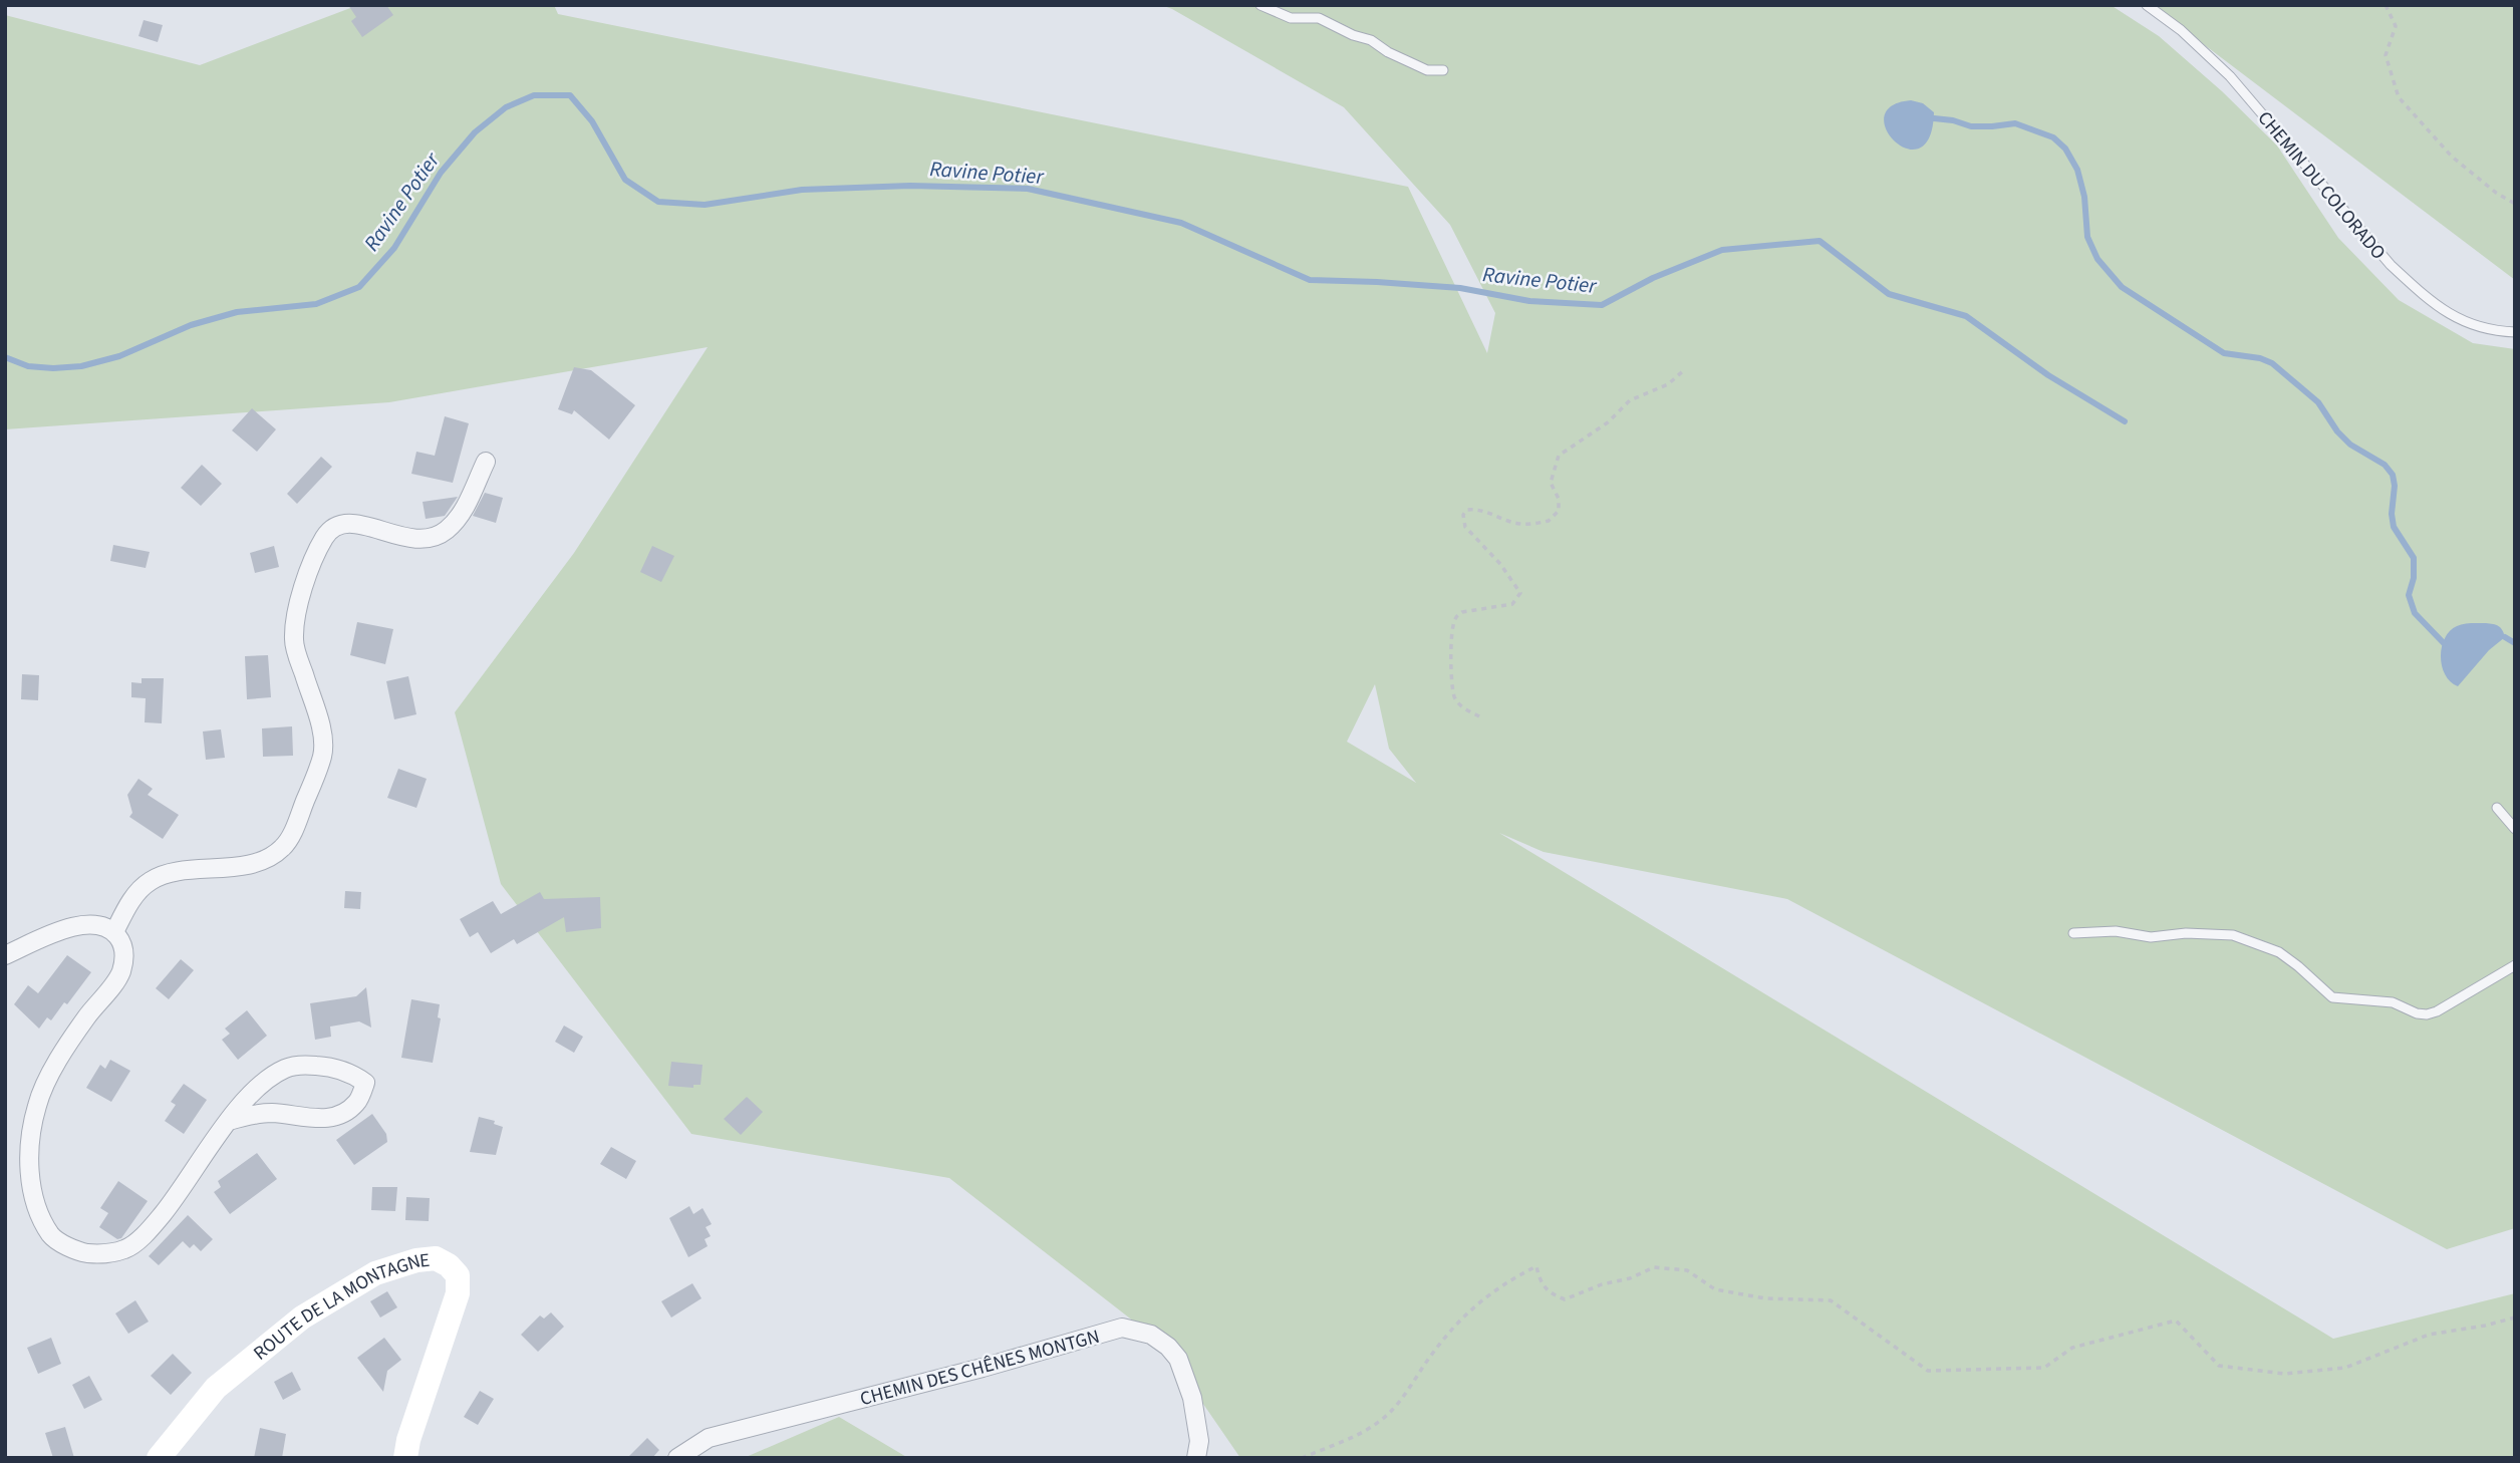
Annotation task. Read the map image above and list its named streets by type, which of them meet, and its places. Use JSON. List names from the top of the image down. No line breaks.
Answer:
{"streets":{"main road":["ROUTE DE LA MONTAGNE"],"street":["CHEMIN DES CHÊNES MONTGN"],"lane":["CHEMIN DU COLORADO"]},"water":["Ravine Potier"]}
